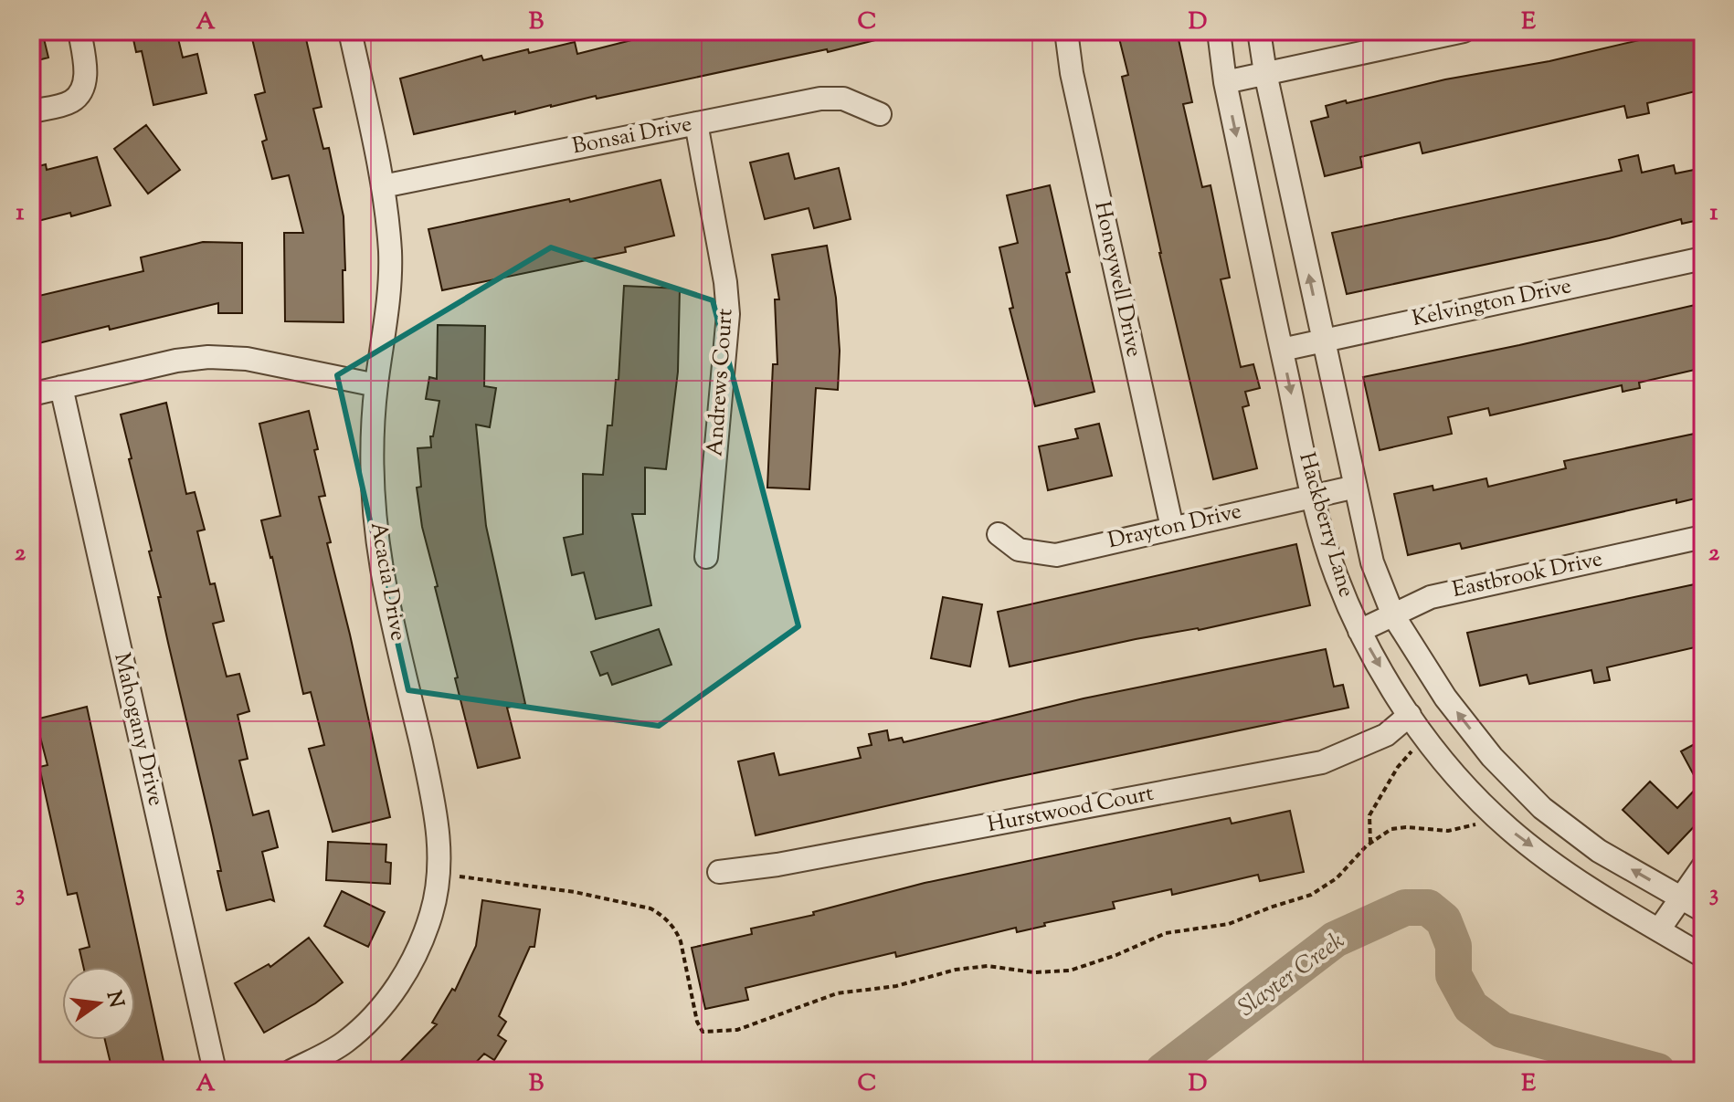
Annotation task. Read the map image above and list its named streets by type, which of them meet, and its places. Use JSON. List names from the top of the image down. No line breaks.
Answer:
{"streets":{"street":["Bonsai Drive","Honeywell Drive","Kelvington Drive","Andrews Court","Hackberry Lane","Drayton Drive","Eastbrook Drive","Acacia Drive","Mahogany Drive","Hurstwood Court"]},"crossings":[["Bonsai Drive","Andrews Court"],["Bonsai Drive","Acacia Drive"],["Honeywell Drive","Drayton Drive"],["Kelvington Drive","Hackberry Lane"],["Hackberry Lane","Drayton Drive"],["Hackberry Lane","Eastbrook Drive"],["Hackberry Lane","Hurstwood Court"]],"water":["Slayter Creek"],"north":"right","grid":{"columns":["A","B","C","D","E"],"rows":["1","2","3"]}}
